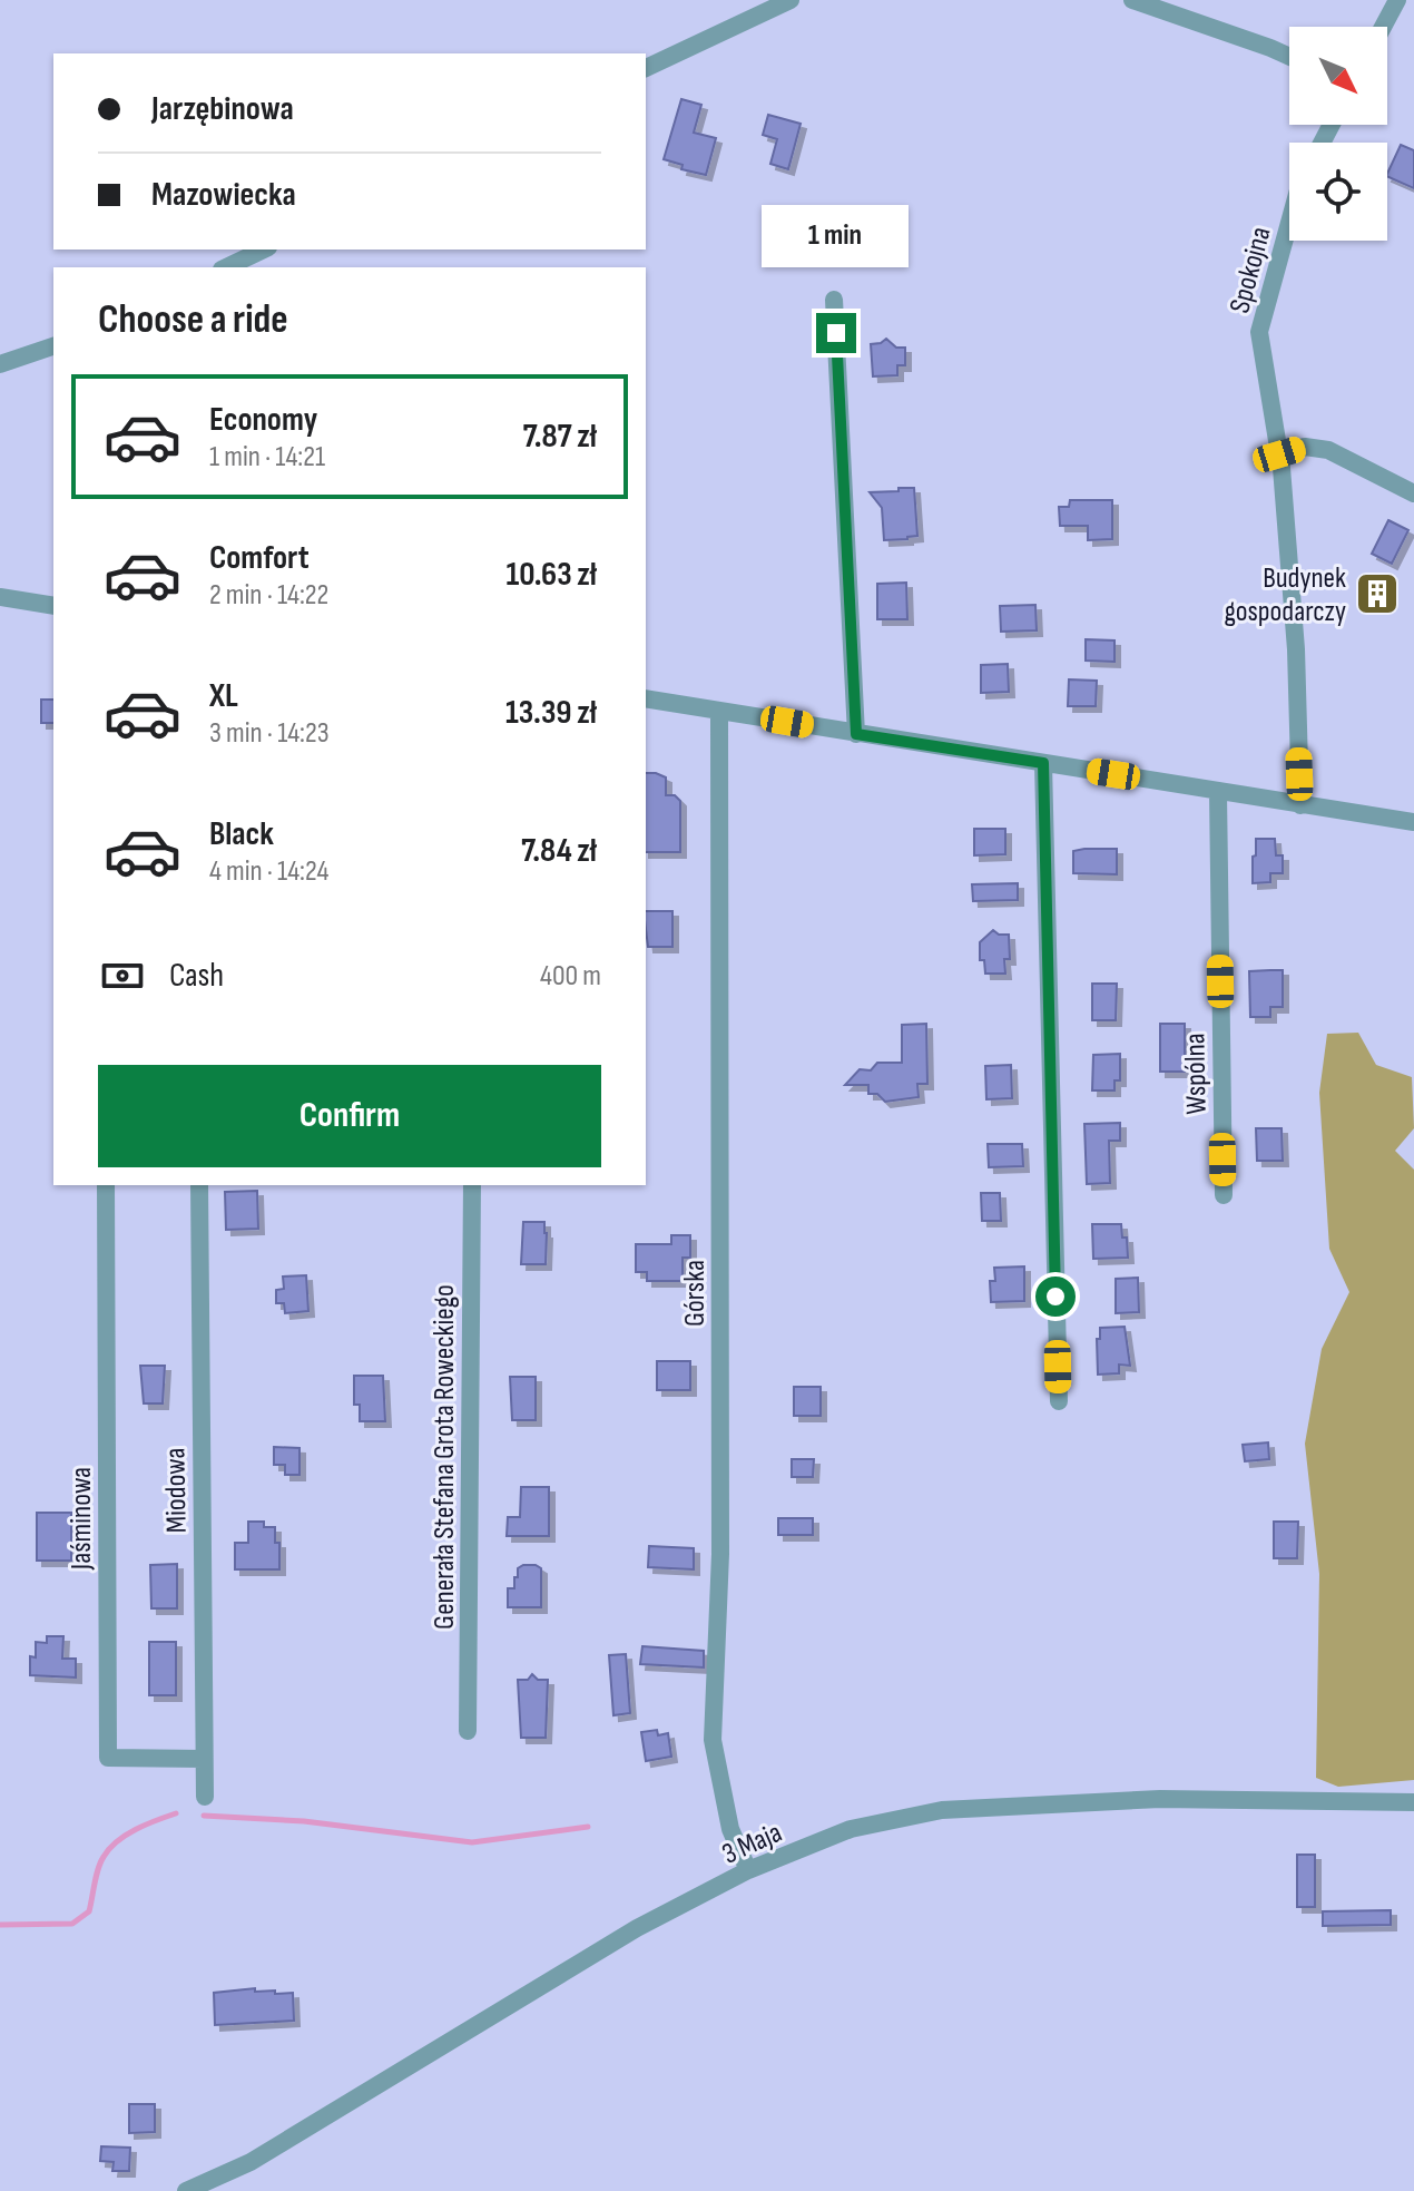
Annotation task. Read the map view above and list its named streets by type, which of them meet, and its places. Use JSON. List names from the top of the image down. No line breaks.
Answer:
{"streets":{"street":["Spokojna","Wspólna","Górska","Generała Stefana Grota Roweckiego","Miodowa","Jaśminowa","3 Maja"]},"crossings":[["Górska","3 Maja"],["Miodowa","Jaśminowa"]],"places":{"building":["Budynek gospodarczy"]},"north":"bottom right","page":{"banner":["Jarzębinowa","Mazowiecka"],"bubble":"1 min","heading":"Choose a ride","list":[{"name":"Economy","note":"1 min · 14:21","value":"7.87 zł"},{"name":"Comfort","note":"2 min · 14:22","value":"10.63 zł"},{"name":"XL","note":"3 min · 14:23","value":"13.39 zł"},{"name":"Black","note":"4 min · 14:24","value":"7.84 zł"}],"pay":["Cash","400 m"],"buttons":"Confirm"}}
